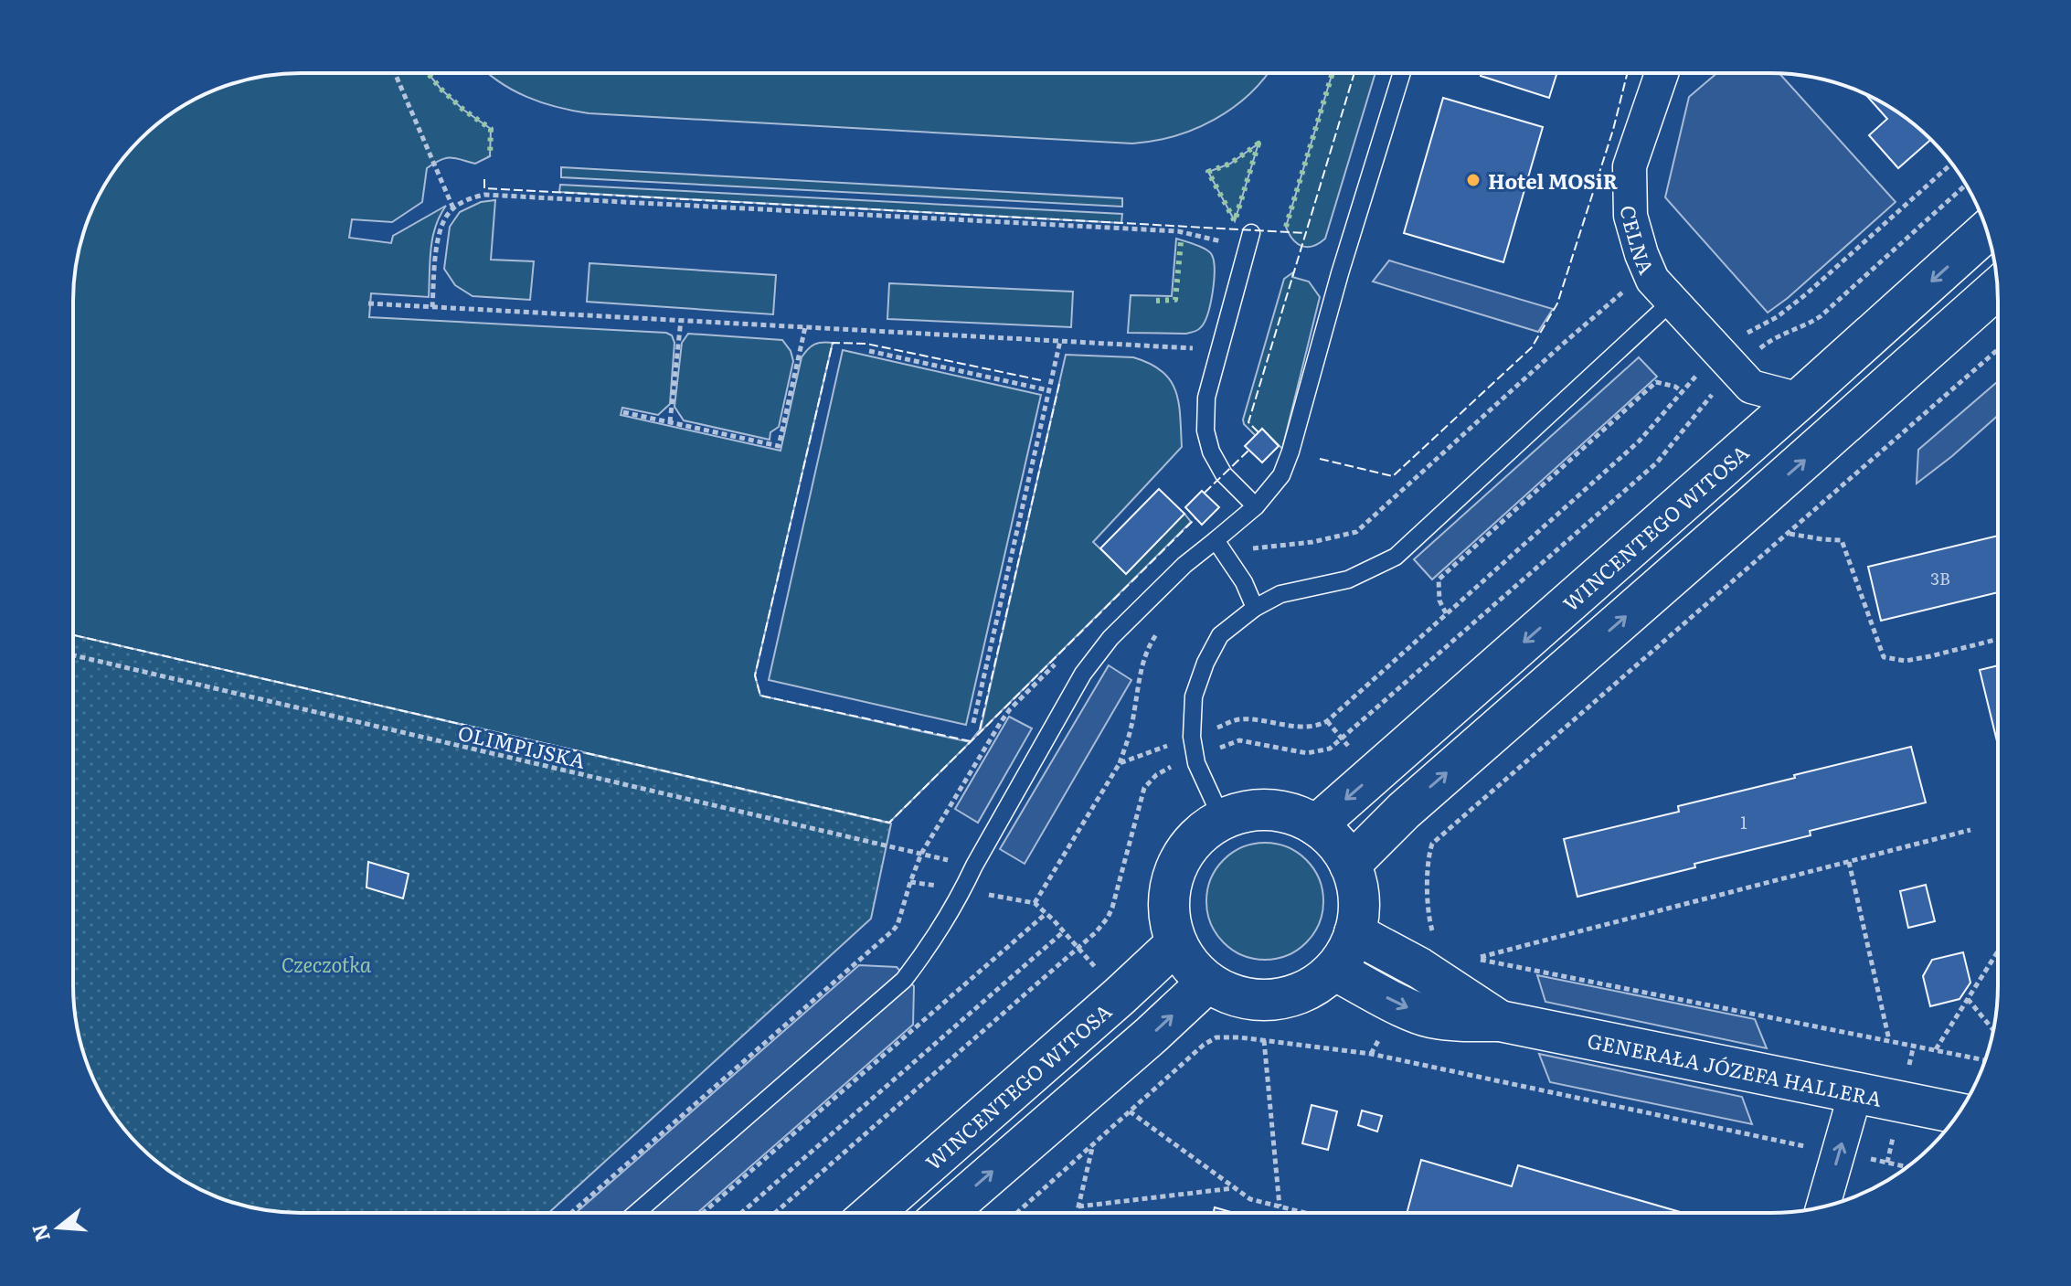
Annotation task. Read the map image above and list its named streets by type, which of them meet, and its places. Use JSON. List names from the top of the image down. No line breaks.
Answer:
{"streets":{"main road":["WINCENTEGO WITOSA","GENERAŁA JÓZEFA HALLERA"],"street":["CELNA"],"path":["OLIMPIJSKA"]},"crossings":[["WINCENTEGO WITOSA","GENERAŁA JÓZEFA HALLERA"]],"parks":["Czeczotka"],"places":["Hotel MOSiR"],"house_numbers":["3B","1"],"north":"left"}
